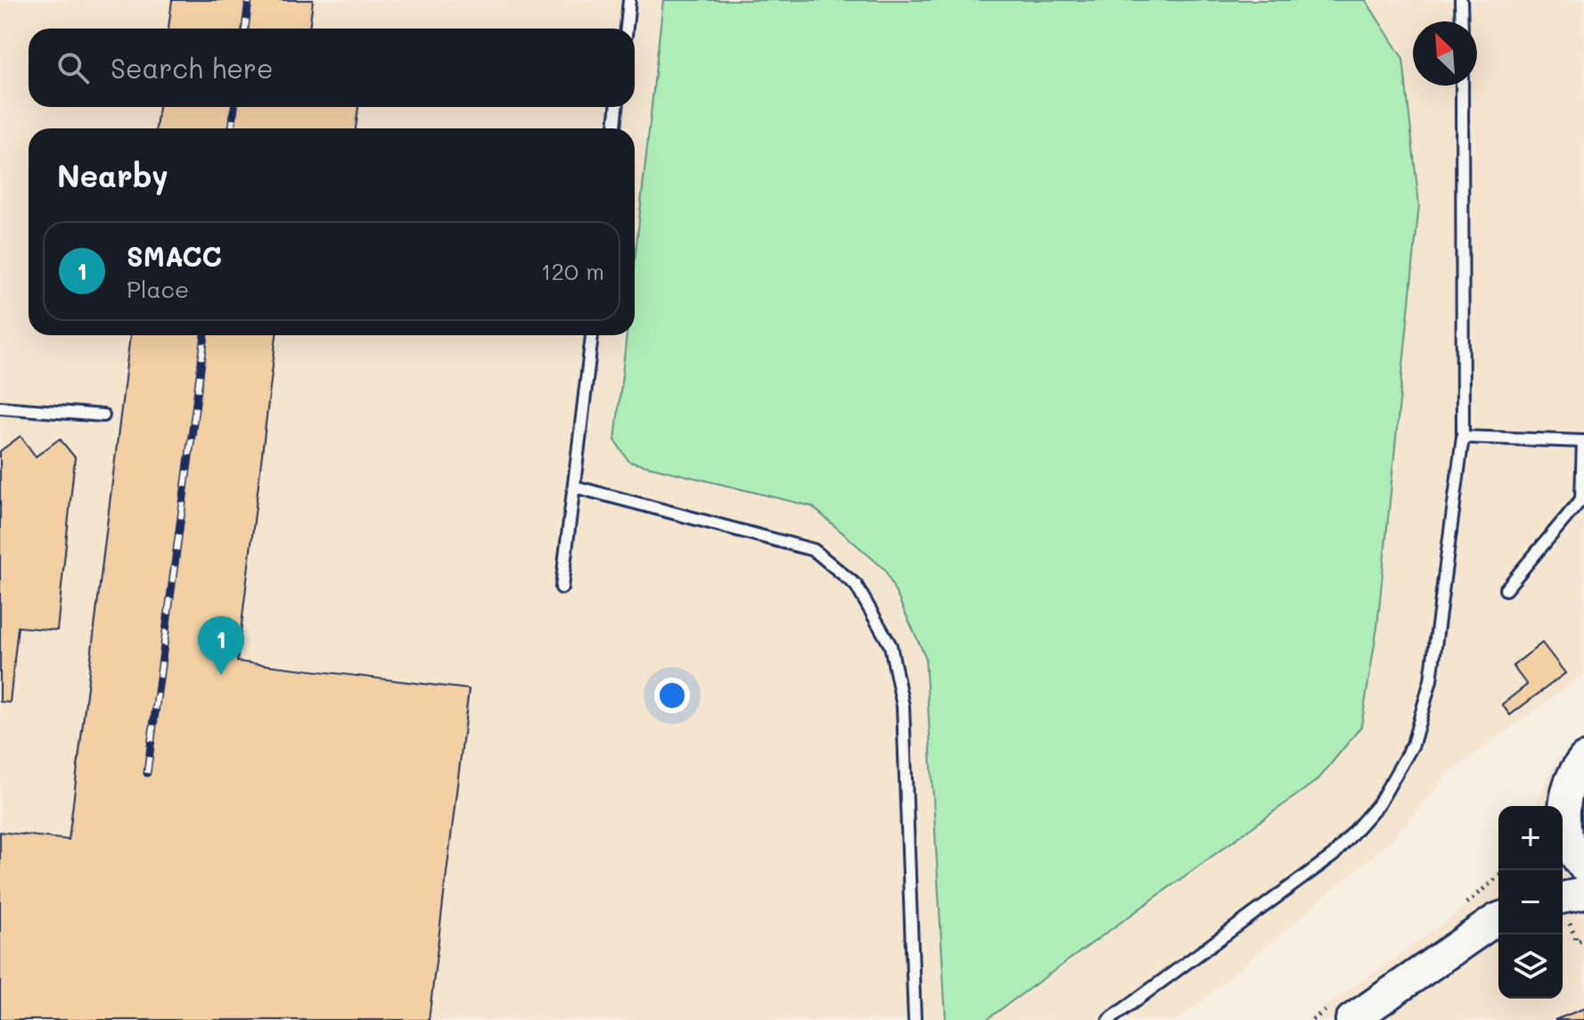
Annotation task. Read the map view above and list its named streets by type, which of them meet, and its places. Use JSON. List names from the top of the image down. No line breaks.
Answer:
{"north":"top left","page":{"search":"Search here","heading":"Nearby","list":[{"mark":"1","name":"SMACC","note":"Place","value":"120 m"}],"pins":"1","map_buttons":["+","−"]}}
